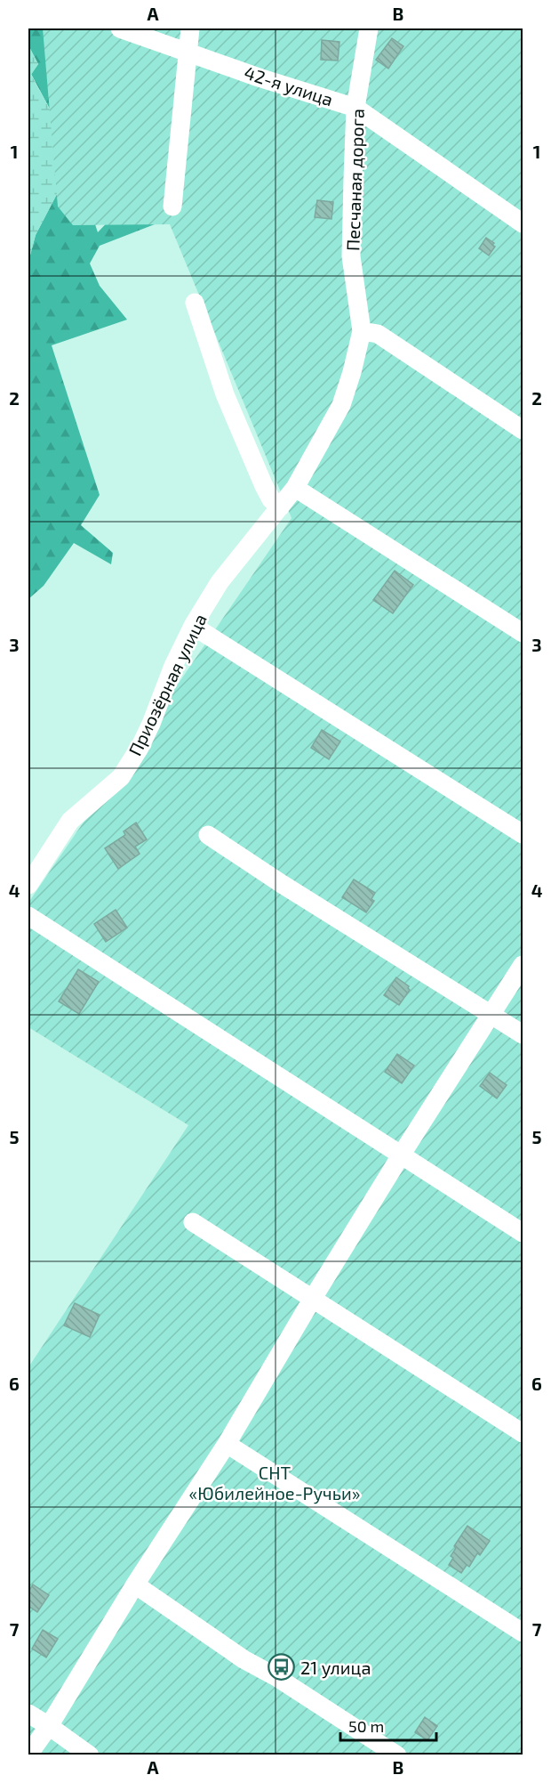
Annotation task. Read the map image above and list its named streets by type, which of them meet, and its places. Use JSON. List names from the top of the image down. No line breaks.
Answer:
{"streets":{"street":["42-я улица","Песчаная дорога","Приозёрная улица"]},"crossings":[["42-я улица","Песчаная дорога"],["Песчаная дорога","Приозёрная улица"]],"parks":["СНТ «Юбилейное-Ручьи»"],"places":{"bus stop":["21 улица"]},"scale_bar":"50 m","grid":{"columns":["A","B"],"rows":["1","2","3","4","5","6","7"]}}
